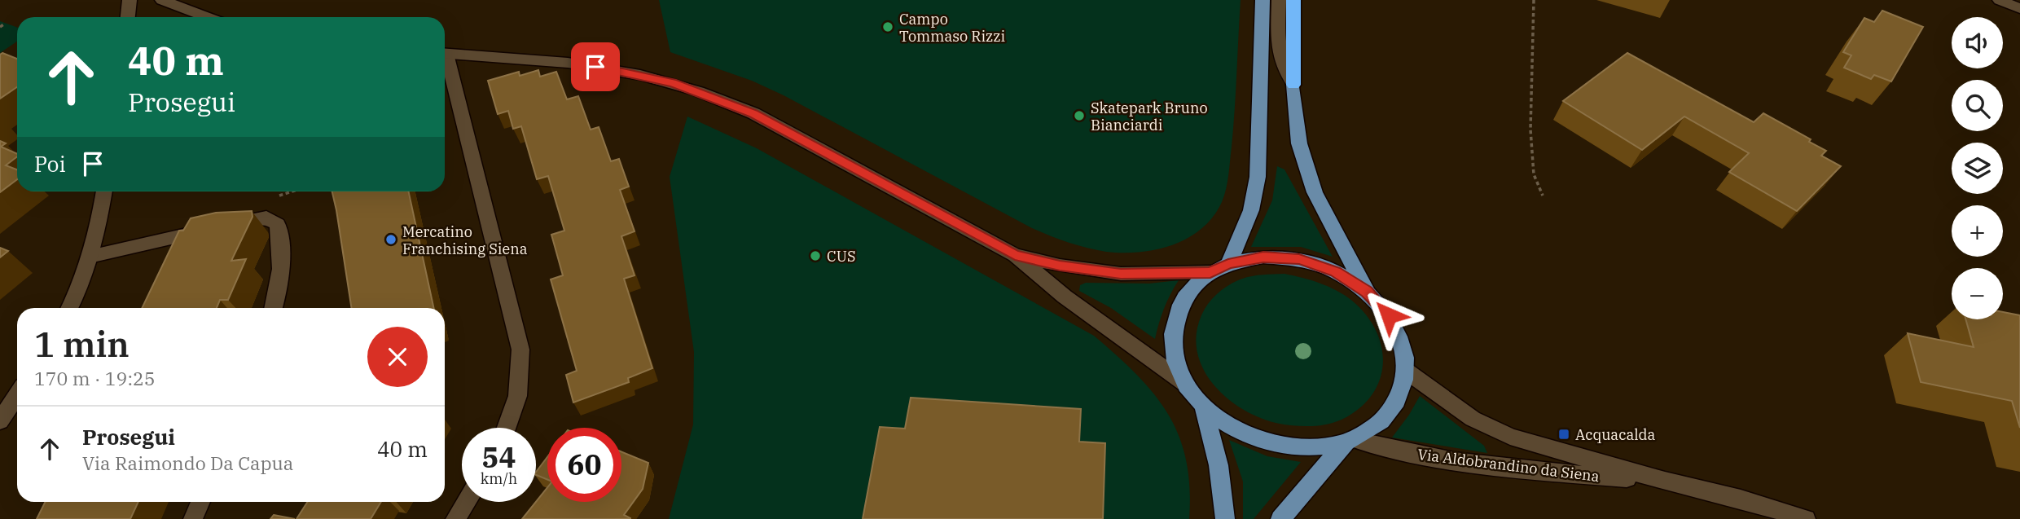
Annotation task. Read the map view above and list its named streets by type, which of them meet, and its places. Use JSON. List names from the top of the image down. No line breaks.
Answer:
{"streets":{"street":["Via Aldobrandino da Siena"]},"places":{"other":["Campo Tommaso Rizzi","Skatepark Bruno Bianciardi","Mercatino Franchising Siena","CUS"],"transit":["Acquacalda"]},"page":{"map_buttons":["+","−"],"turn":["40 m","Prosegui"],"then":"Poi","heading":["1 min","170 m · 19:25"],"list":[{"name":"Prosegui","note":"Via Raimondo Da Capua","value":"40 m"}],"speed":"54 km/h","limit":"60"}}
